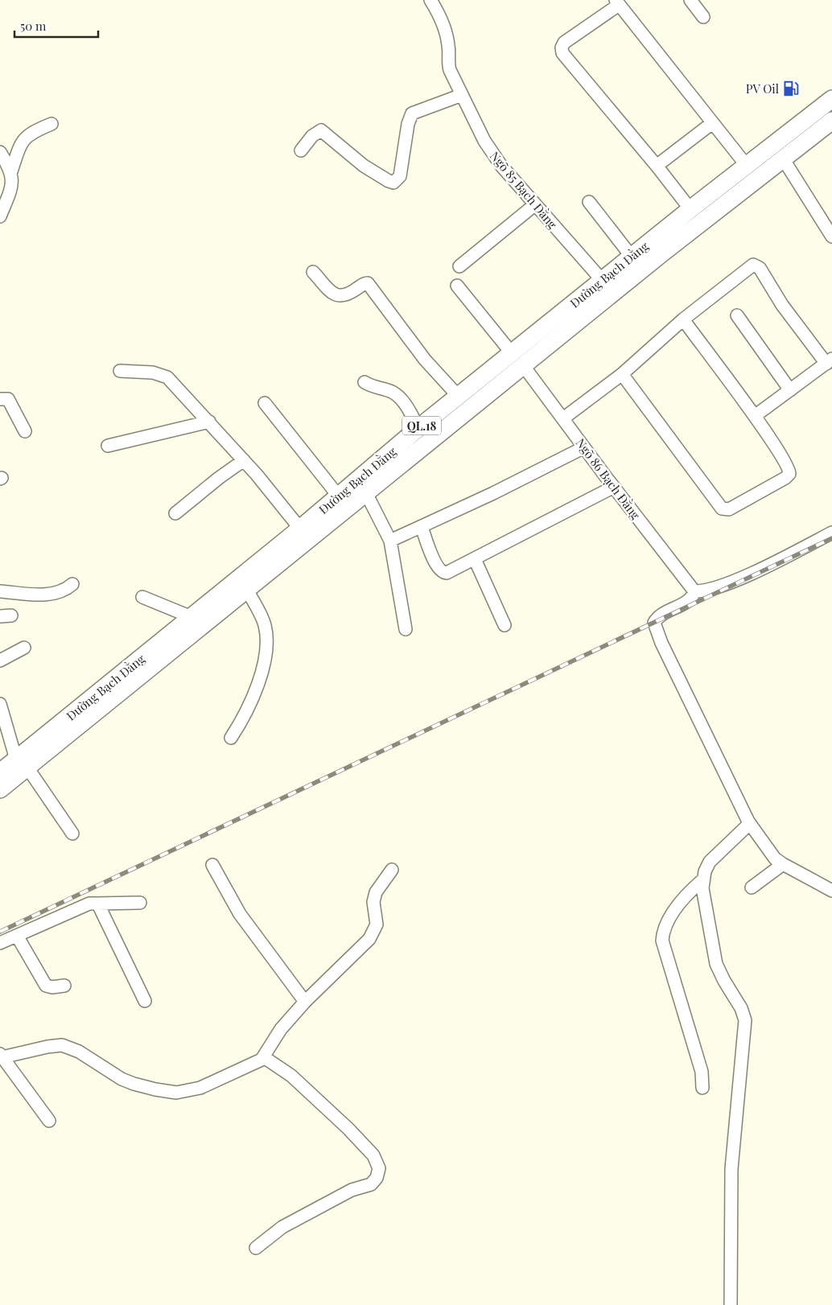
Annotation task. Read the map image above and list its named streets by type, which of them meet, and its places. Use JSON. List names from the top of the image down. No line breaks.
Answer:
{"streets":{"highway":["Đường Bạch Đằng","QL.18"],"street":["Ngõ 85 Bạch Đằng","Ngõ 86 Bạch Đằng"]},"crossings":[["Ngõ 85 Bạch Đằng","Đường Bạch Đằng"],["Đường Bạch Đằng","QL.18"],["Đường Bạch Đằng","Ngõ 86 Bạch Đằng"]],"places":{"fuel station":["PV Oil"]},"scale_bar":"50 m"}
